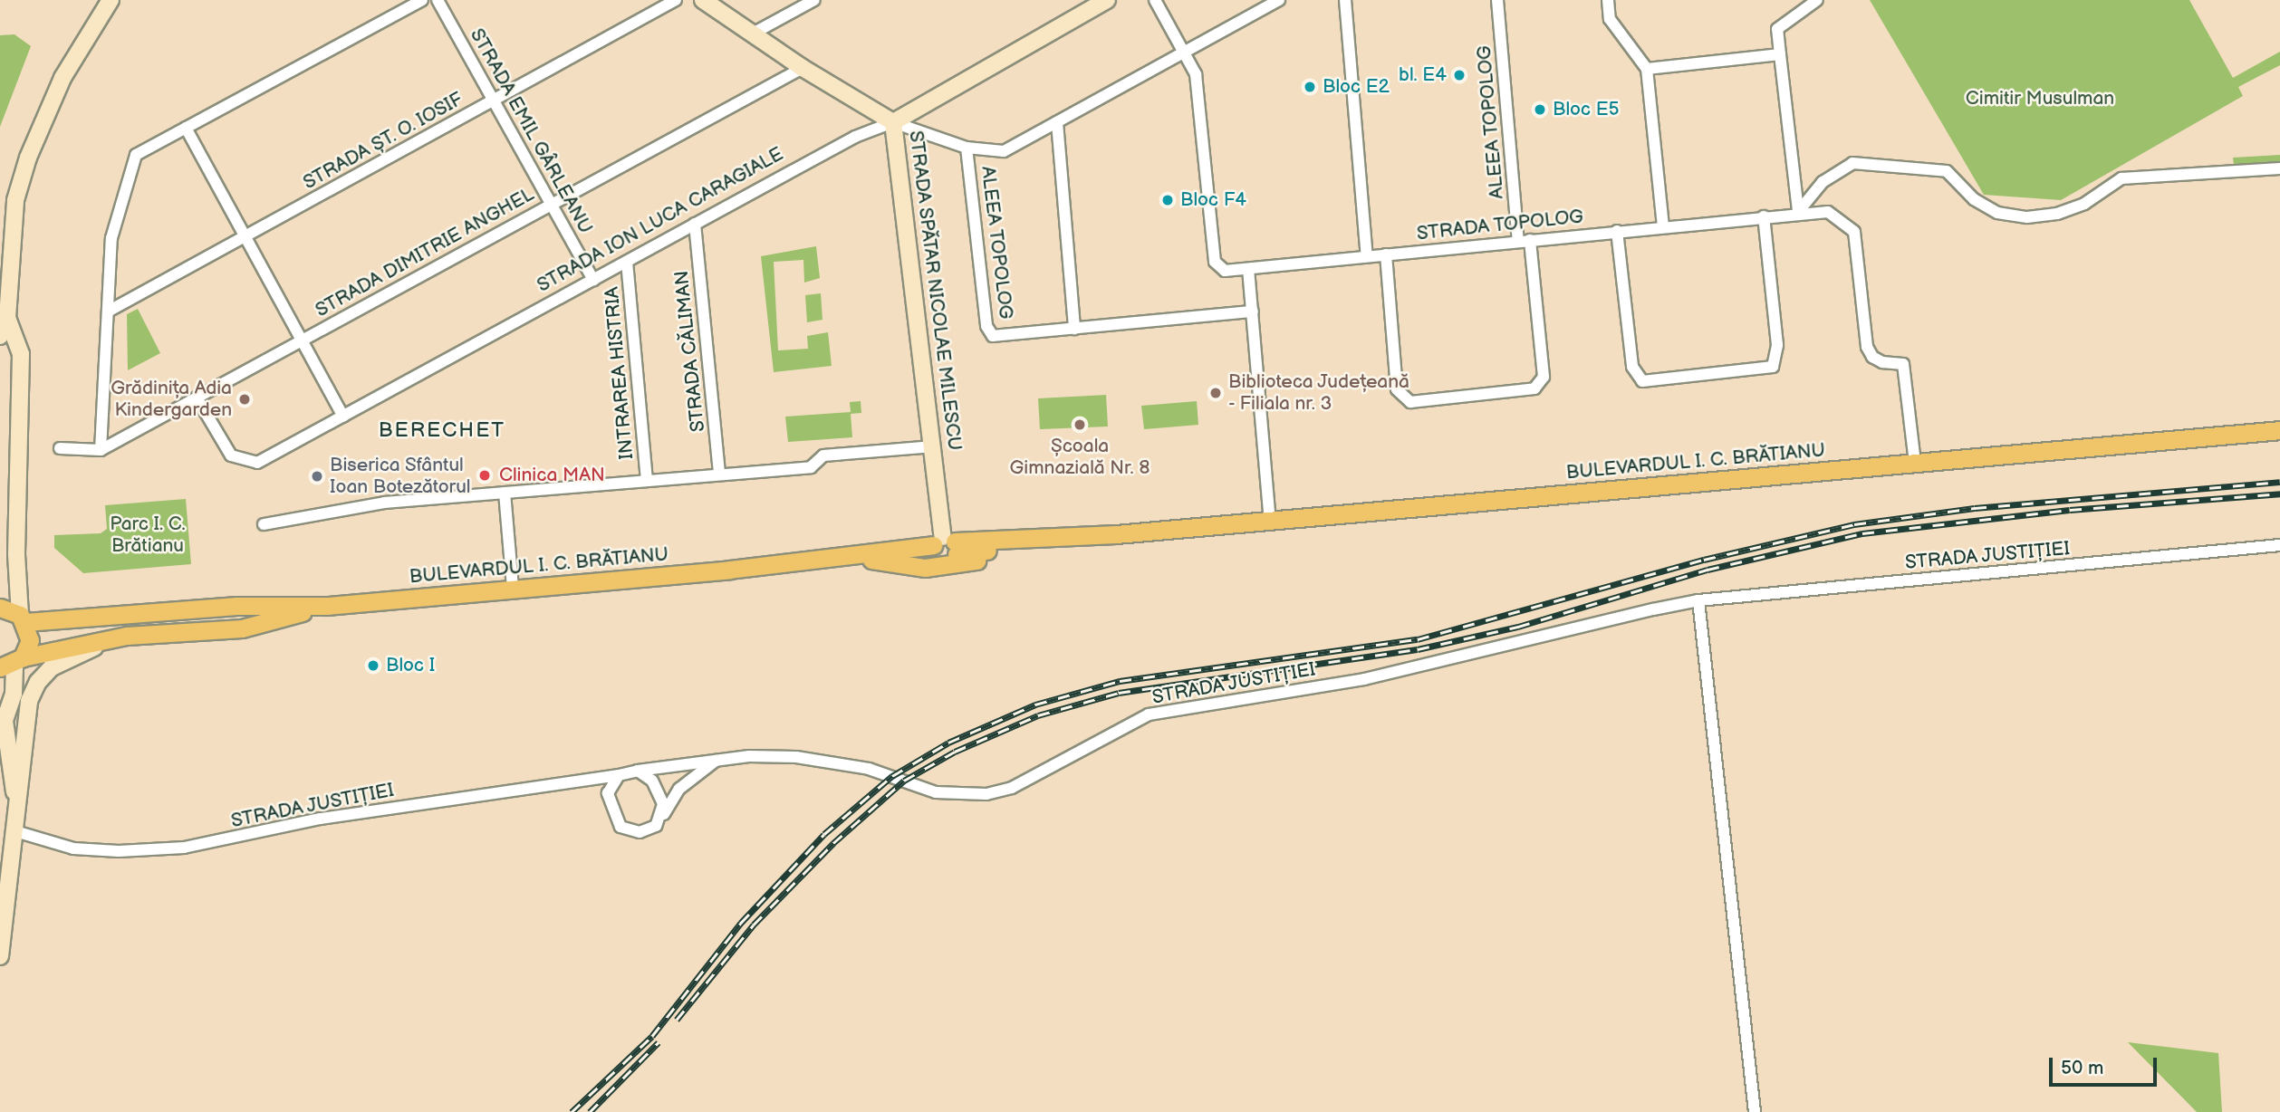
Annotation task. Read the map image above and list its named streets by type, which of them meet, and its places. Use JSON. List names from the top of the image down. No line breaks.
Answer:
{"streets":{"main road":["STRADA ION LUCA CARAGIALE","STRADA SPĂTAR NICOLAE MILESCU","BULEVARDUL I. C. BRĂTIANU"],"street":["ALEEA TOPOLOG","STRADA EMIL GÂRLEANU","STRADA ȘT. O. IOSIF","STRADA TOPOLOG","STRADA DIMITRIE ANGHEL","STRADA CĂLIMAN","INTRAREA HISTRIA","STRADA JUSTIȚIEI"]},"crossings":[["ALEEA TOPOLOG","STRADA ION LUCA CARAGIALE"],["ALEEA TOPOLOG","STRADA TOPOLOG"],["ALEEA TOPOLOG","STRADA SPĂTAR NICOLAE MILESCU"],["STRADA EMIL GÂRLEANU","STRADA ȘT. O. IOSIF"],["STRADA EMIL GÂRLEANU","STRADA ION LUCA CARAGIALE"],["STRADA EMIL GÂRLEANU","STRADA DIMITRIE ANGHEL"],["STRADA ION LUCA CARAGIALE","STRADA DIMITRIE ANGHEL"],["STRADA ION LUCA CARAGIALE","STRADA SPĂTAR NICOLAE MILESCU"],["STRADA ION LUCA CARAGIALE","STRADA CĂLIMAN"],["STRADA ION LUCA CARAGIALE","INTRAREA HISTRIA"],["STRADA TOPOLOG","BULEVARDUL I. C. BRĂTIANU"],["STRADA DIMITRIE ANGHEL","STRADA SPĂTAR NICOLAE MILESCU"],["STRADA SPĂTAR NICOLAE MILESCU","BULEVARDUL I. C. BRĂTIANU"]],"districts":["BERECHET"],"parks":["Cimitir Musulman","Parc I. C. Brătianu"],"places":["bl. E4","Bloc E2","Bloc E5","Bloc F4","Biblioteca Județeană - Filiala nr. 3","Grădinița Adia Kindergarden","Școala Gimnazială Nr. 8","Clinica MAN","Biserica Sfântul Ioan Botezătorul","Bloc I"],"scale_bar":"50 m"}
